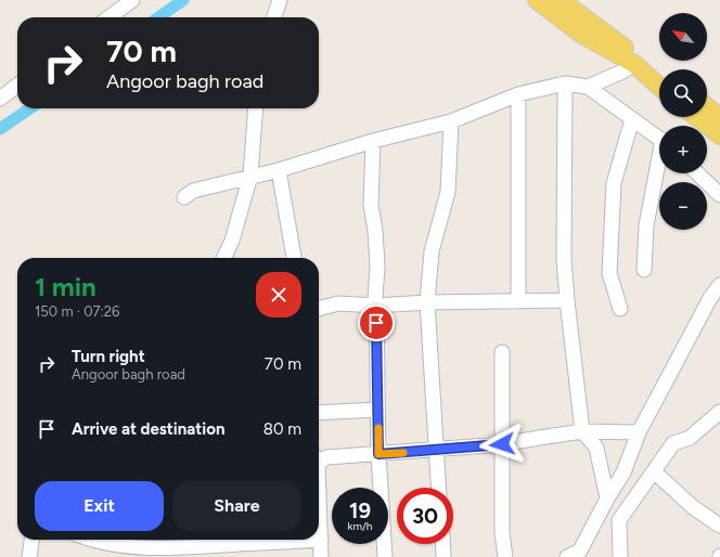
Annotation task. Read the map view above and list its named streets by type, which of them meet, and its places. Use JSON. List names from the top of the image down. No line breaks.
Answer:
{"north":"top left","page":{"map_buttons":["+","−"],"turn":["70 m","Angoor bagh road"],"heading":["1 min","150 m · 07:26"],"list":[{"name":"Turn right","note":"Angoor bagh road","value":"70 m"},{"name":"Arrive at destination","value":"80 m"}],"buttons":["Exit","Share"],"speed":"19 km/h","limit":"30"}}
